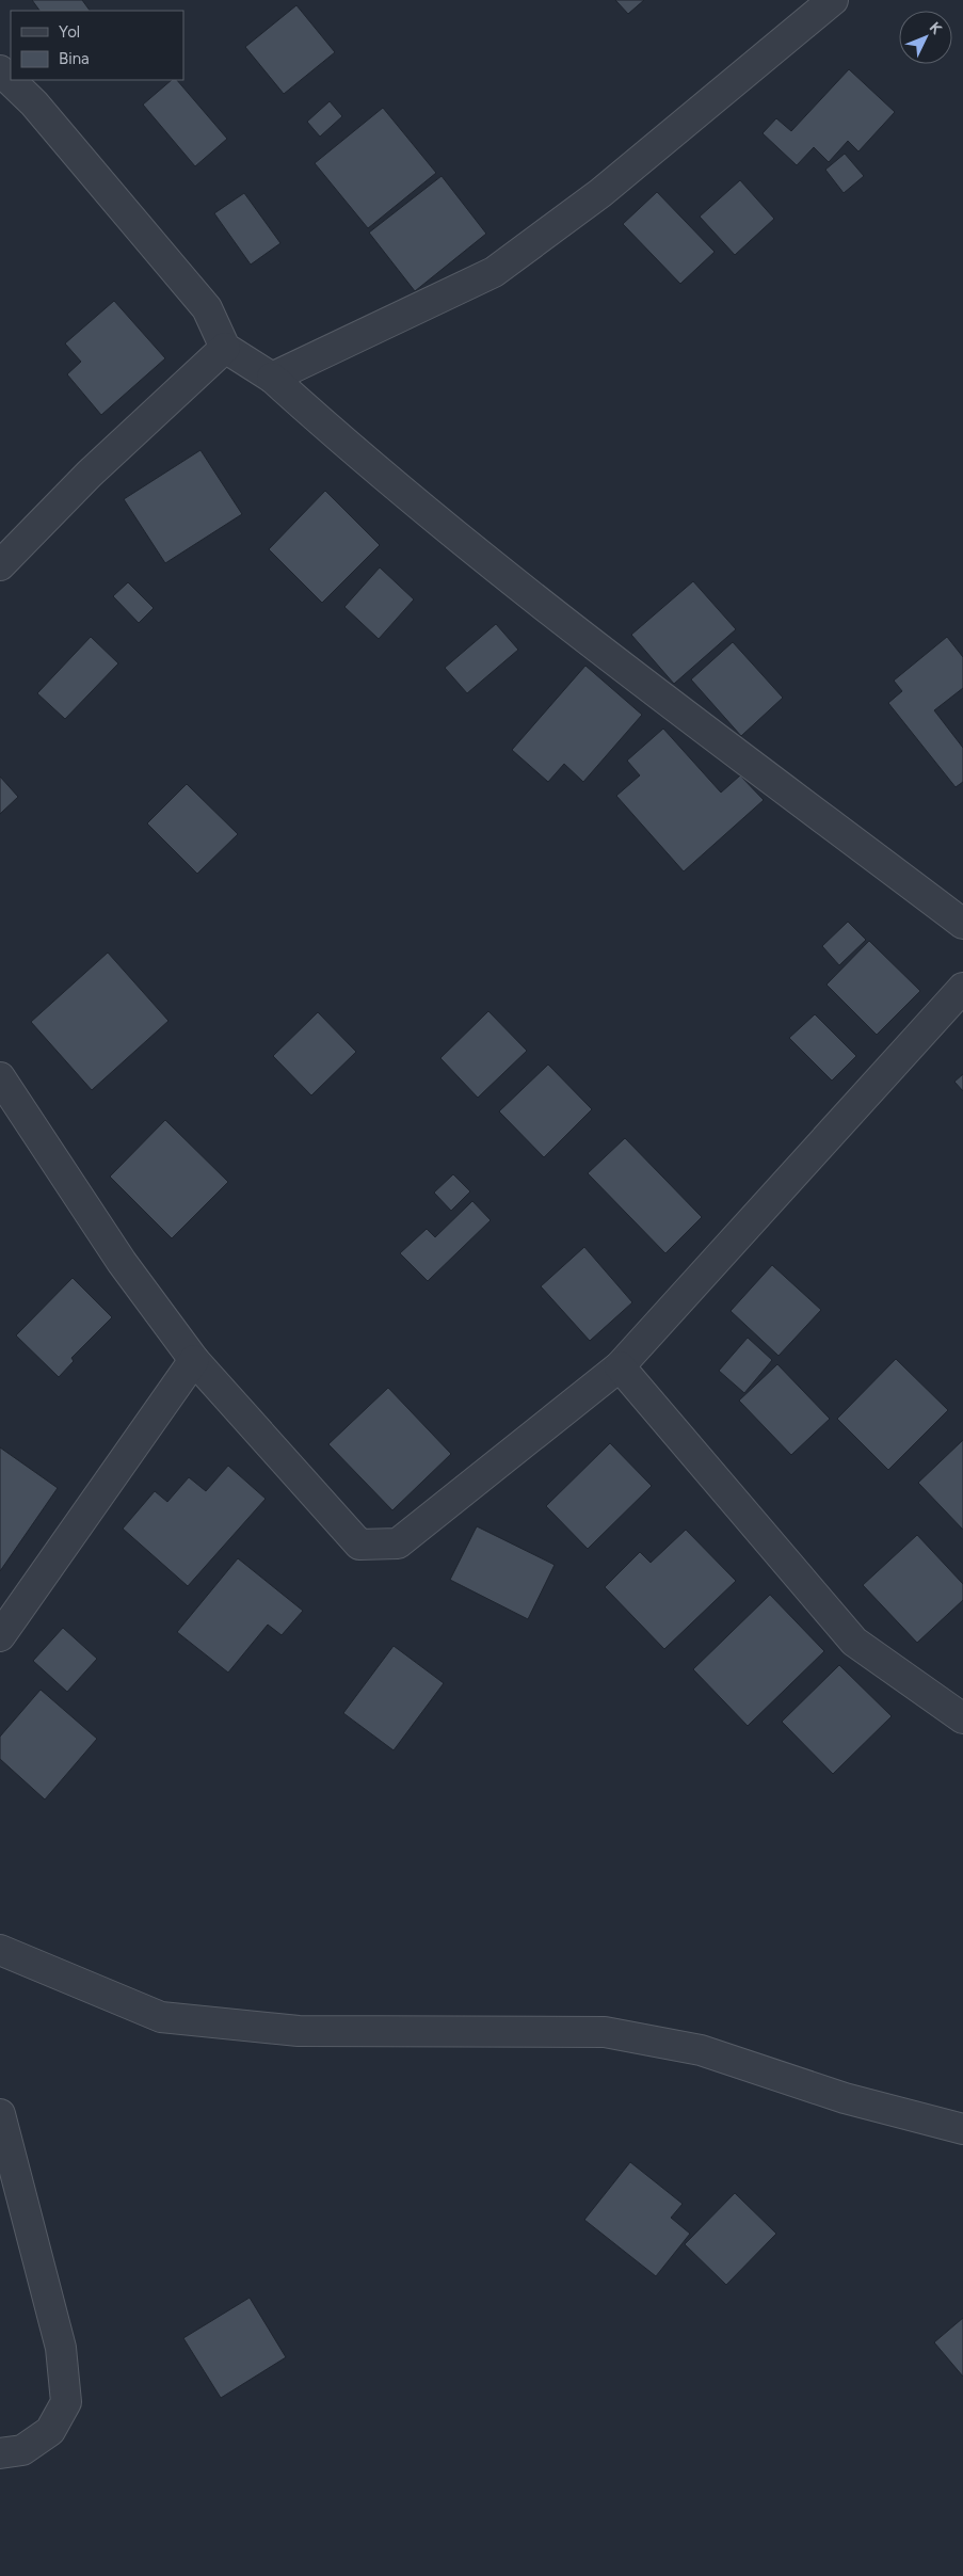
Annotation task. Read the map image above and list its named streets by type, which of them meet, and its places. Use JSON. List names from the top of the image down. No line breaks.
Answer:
{"legend":["Yol","Bina"],"north":"top right"}
